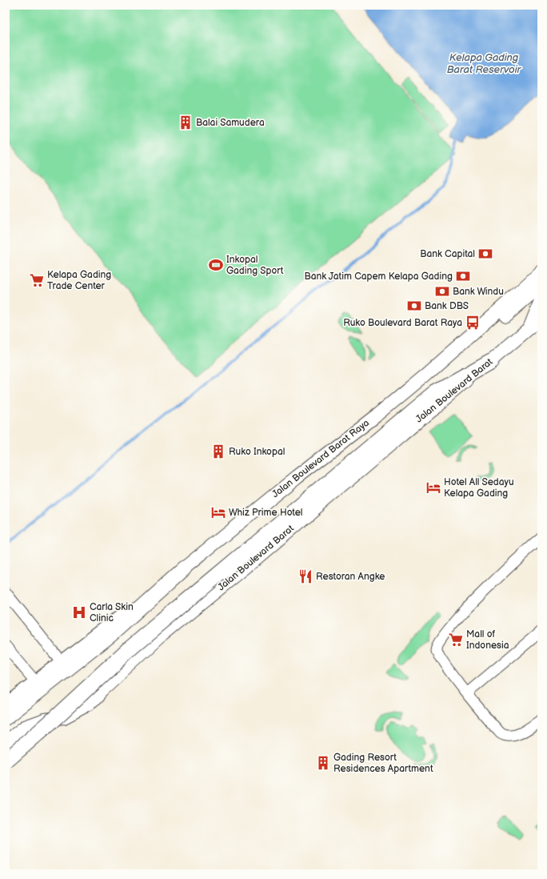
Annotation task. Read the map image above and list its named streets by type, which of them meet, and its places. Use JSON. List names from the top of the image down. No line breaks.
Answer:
{"streets":{"main road":["Jalan Boulevard Barat","Jalan Boulevard Barat Raya"]},"water":["Kelapa Gading Barat Reservoir"],"places":{"building":["Balai Samudera","Ruko Inkopal","Gading Resort Residences Apartment"],"bank":["Bank Capital","Bank Jatim Capem Kelapa Gading","Bank Windu","Bank DBS"],"sports":["Inkopal Gading Sport"],"supermarket":["Kelapa Gading Trade Center","Mall of Indonesia"],"bus stop":["Ruko Boulevard Barat Raya"],"hotel":["Hotel All Sedayu Kelapa Gading","Whiz Prime Hotel"],"restaurant":["Restoran Angke"],"hospital":["Carla Skin Clinic"]}}
